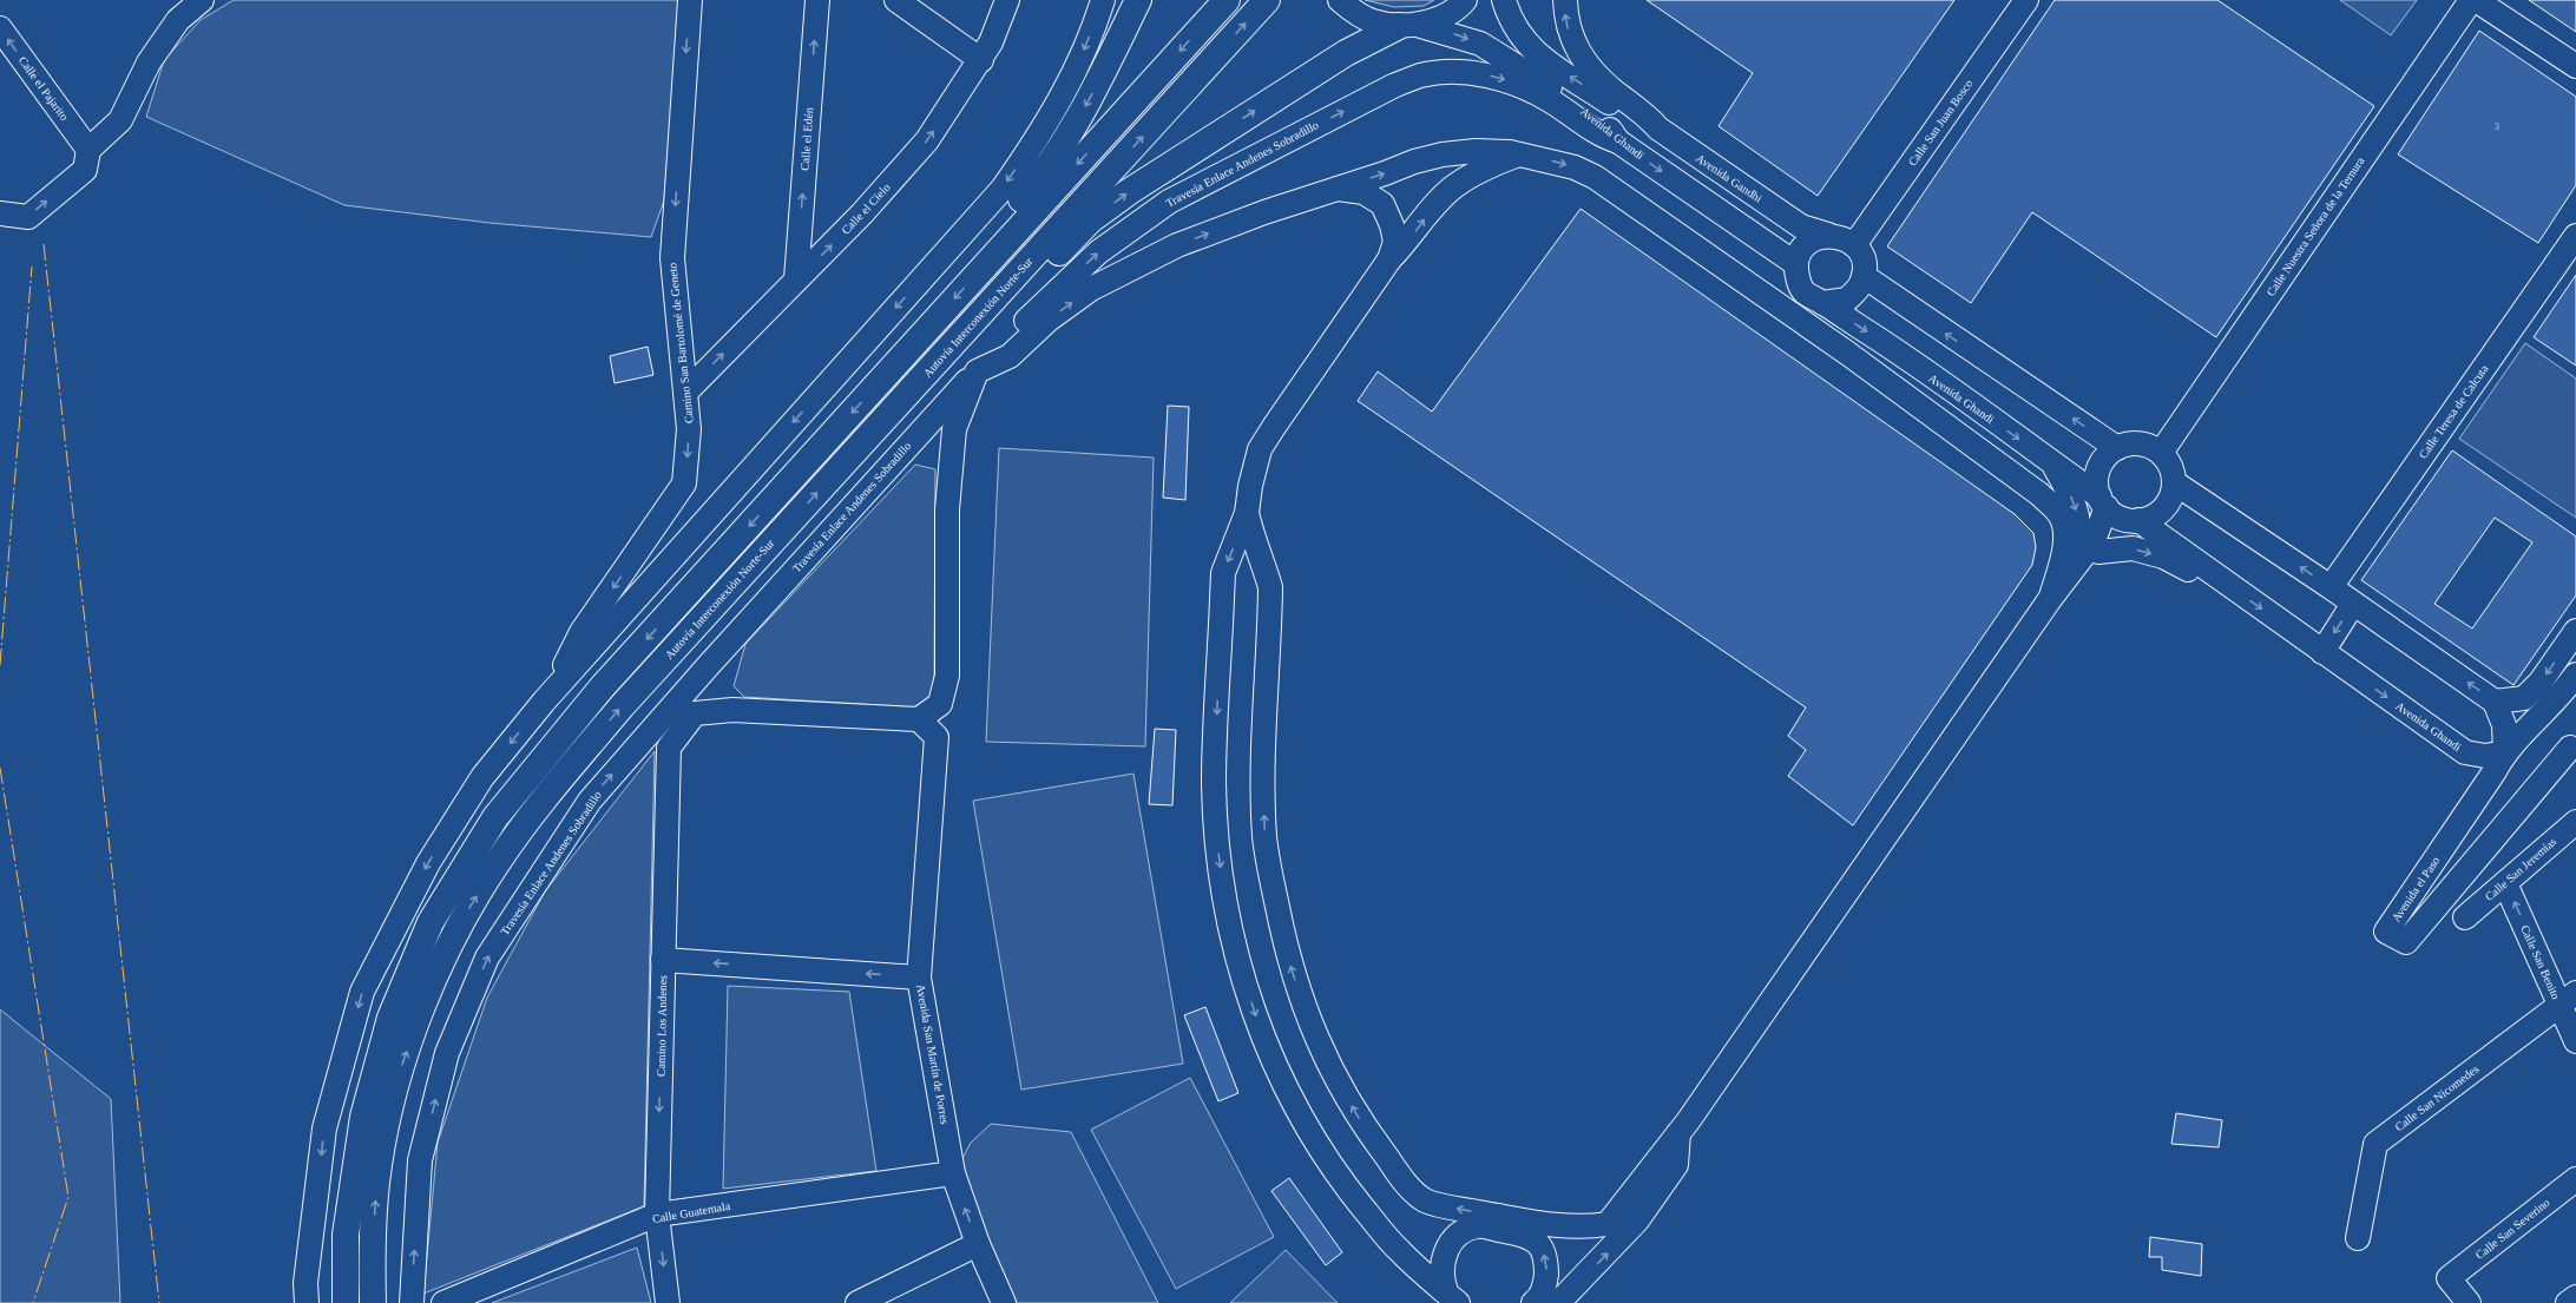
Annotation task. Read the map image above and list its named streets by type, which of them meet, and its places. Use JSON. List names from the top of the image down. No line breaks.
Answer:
{"streets":{"highway":["Autovía Interconexión Norte-Sur"],"street":["Calle el Pajarito","Calle San Juan Bosco","Avenida Ghandi","Calle el Edén","Travesía Enlace Andenes Sobradillo","Avenida Gandhi","Calle el Cielo","Calle Nuestra Señora de la Ternura","Camino San Bartolomé de Geneto","Calle Teresa de Calcuta","Calle San Jeremías","Avenida el Paso","Calle San Benito","Camino Los Andenes","Avenida San Martín de Porres","Calle San Nicomedes","Calle Guatemala","Calle San Severino"]},"crossings":[["Calle San Juan Bosco","Avenida Ghandi"],["Calle San Juan Bosco","Avenida Gandhi"],["Avenida Ghandi","Travesía Enlace Andenes Sobradillo"],["Avenida Ghandi","Avenida Gandhi"],["Avenida Ghandi","Calle Nuestra Señora de la Ternura"],["Avenida Ghandi","Avenida el Paso"],["Calle el Edén","Calle el Cielo"],["Calle el Cielo","Camino San Bartolomé de Geneto"],["Calle San Jeremías","Calle San Benito"],["Calle San Benito","Calle San Nicomedes"],["Camino Los Andenes","Avenida San Martín de Porres"],["Camino Los Andenes","Calle Guatemala"],["Avenida San Martín de Porres","Calle Guatemala"]],"one_way":["Calle el Pajarito","Calle el Edén","Camino San Bartolomé de Geneto","Calle San Benito","Camino Los Andenes"],"house_numbers":["3"]}
